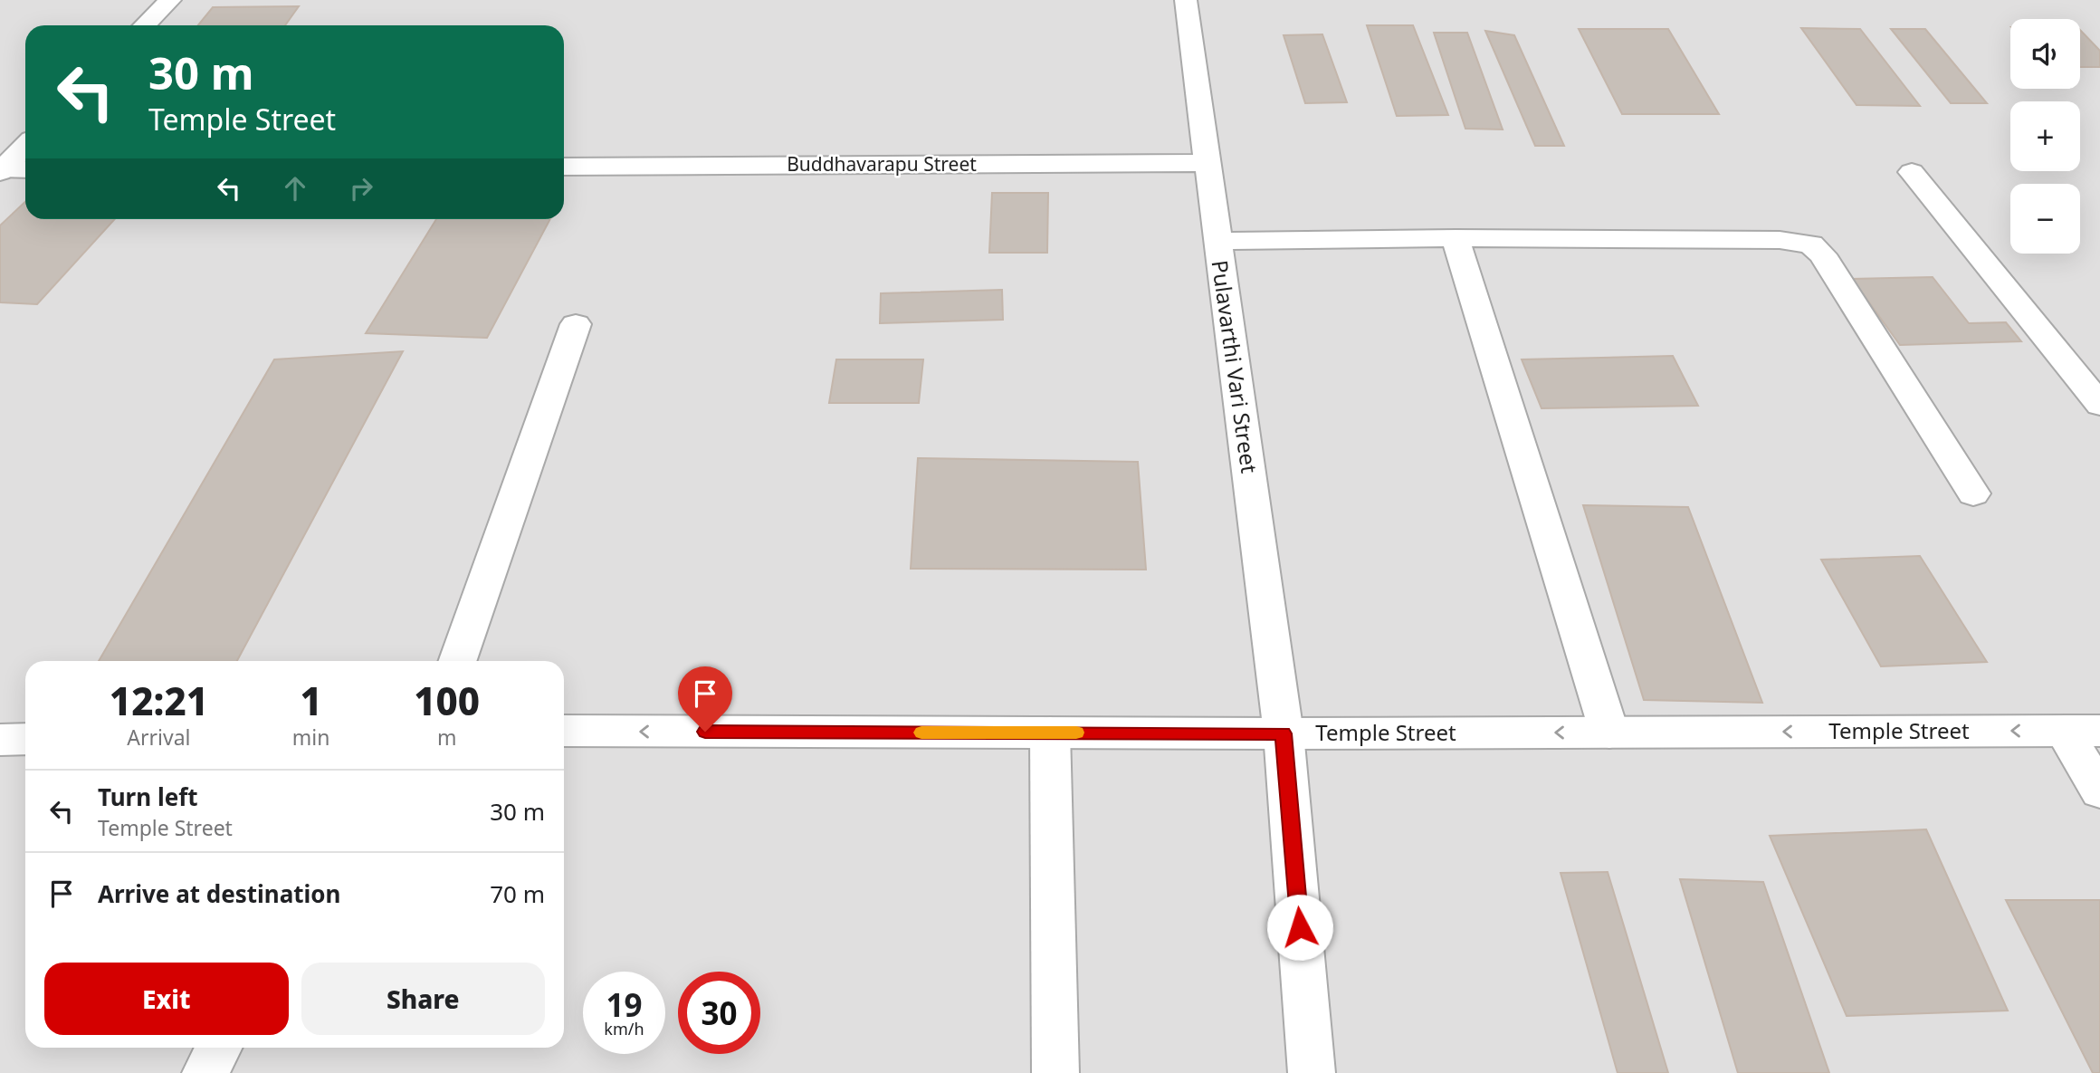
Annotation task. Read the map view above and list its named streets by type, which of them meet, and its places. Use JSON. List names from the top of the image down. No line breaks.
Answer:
{"streets":{"street":["Buddhavarapu Street","Pulavarthi Vari Street","Temple Street"]},"crossings":[["Buddhavarapu Street","Pulavarthi Vari Street"],["Pulavarthi Vari Street","Temple Street"]],"one_way":["Temple Street"],"page":{"map_buttons":["+","−"],"turn":["30 m","Temple Street"],"eta":["12:21","Arrival","1","min","100","m"],"list":[{"name":"Turn left","note":"Temple Street","value":"30 m"},{"name":"Arrive at destination","value":"70 m"}],"buttons":["Exit","Share"],"speed":"19 km/h","limit":"30"}}
